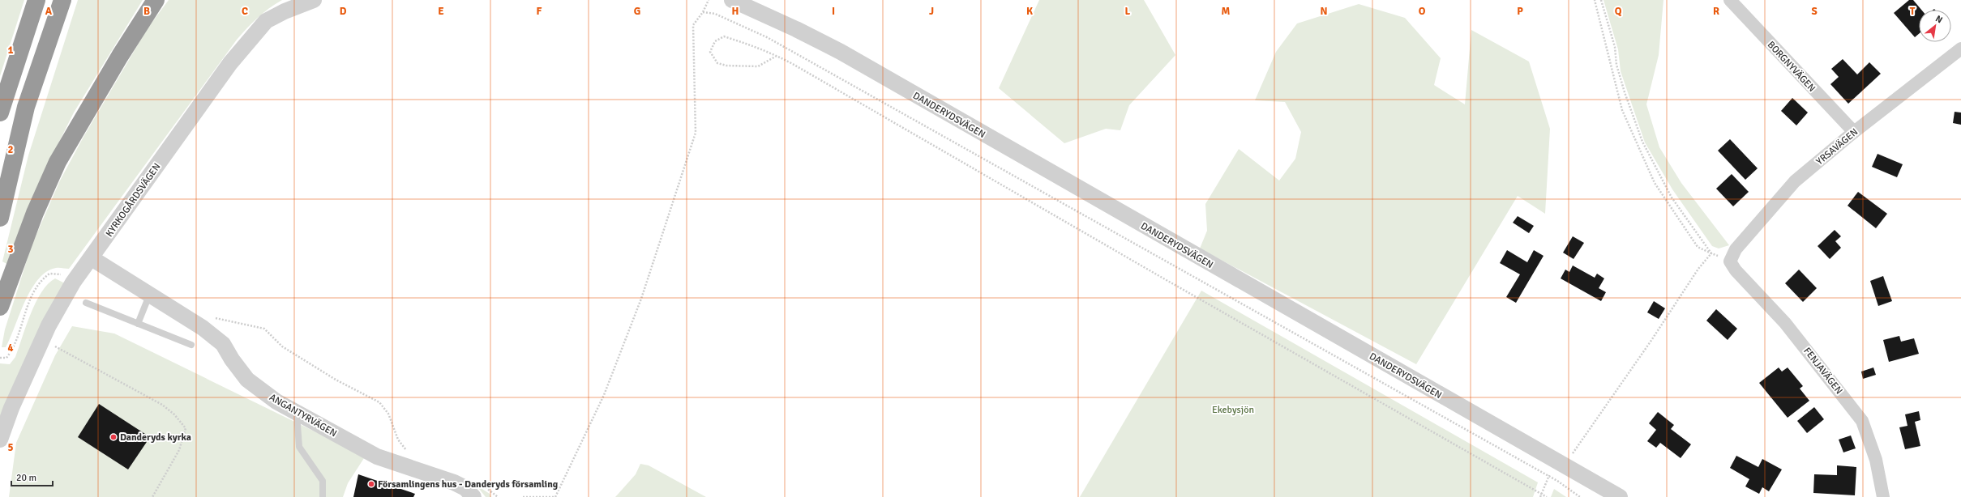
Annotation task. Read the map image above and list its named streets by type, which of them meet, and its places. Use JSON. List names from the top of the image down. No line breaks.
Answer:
{"streets":{"street":["BORGNYVÄGEN","DANDERYDSVÄGEN","YRSAVÄGEN","KYRKOGÅRDSVÄGEN","FENJAVÄGEN","ANGANTYRVÄGEN"]},"crossings":[["BORGNYVÄGEN","YRSAVÄGEN"],["YRSAVÄGEN","FENJAVÄGEN"],["KYRKOGÅRDSVÄGEN","ANGANTYRVÄGEN"]],"parks":["Ekebysjön"],"places":["Danderyds kyrka","Församlingens hus - Danderyds församling"],"scale_bar":"20 m","north":"top right","grid":{"columns":["A","B","C","D","E","F","G","H","I","J","K","L","M","N","O","P","Q","R","S","T"],"rows":["1","2","3","4","5"]}}
